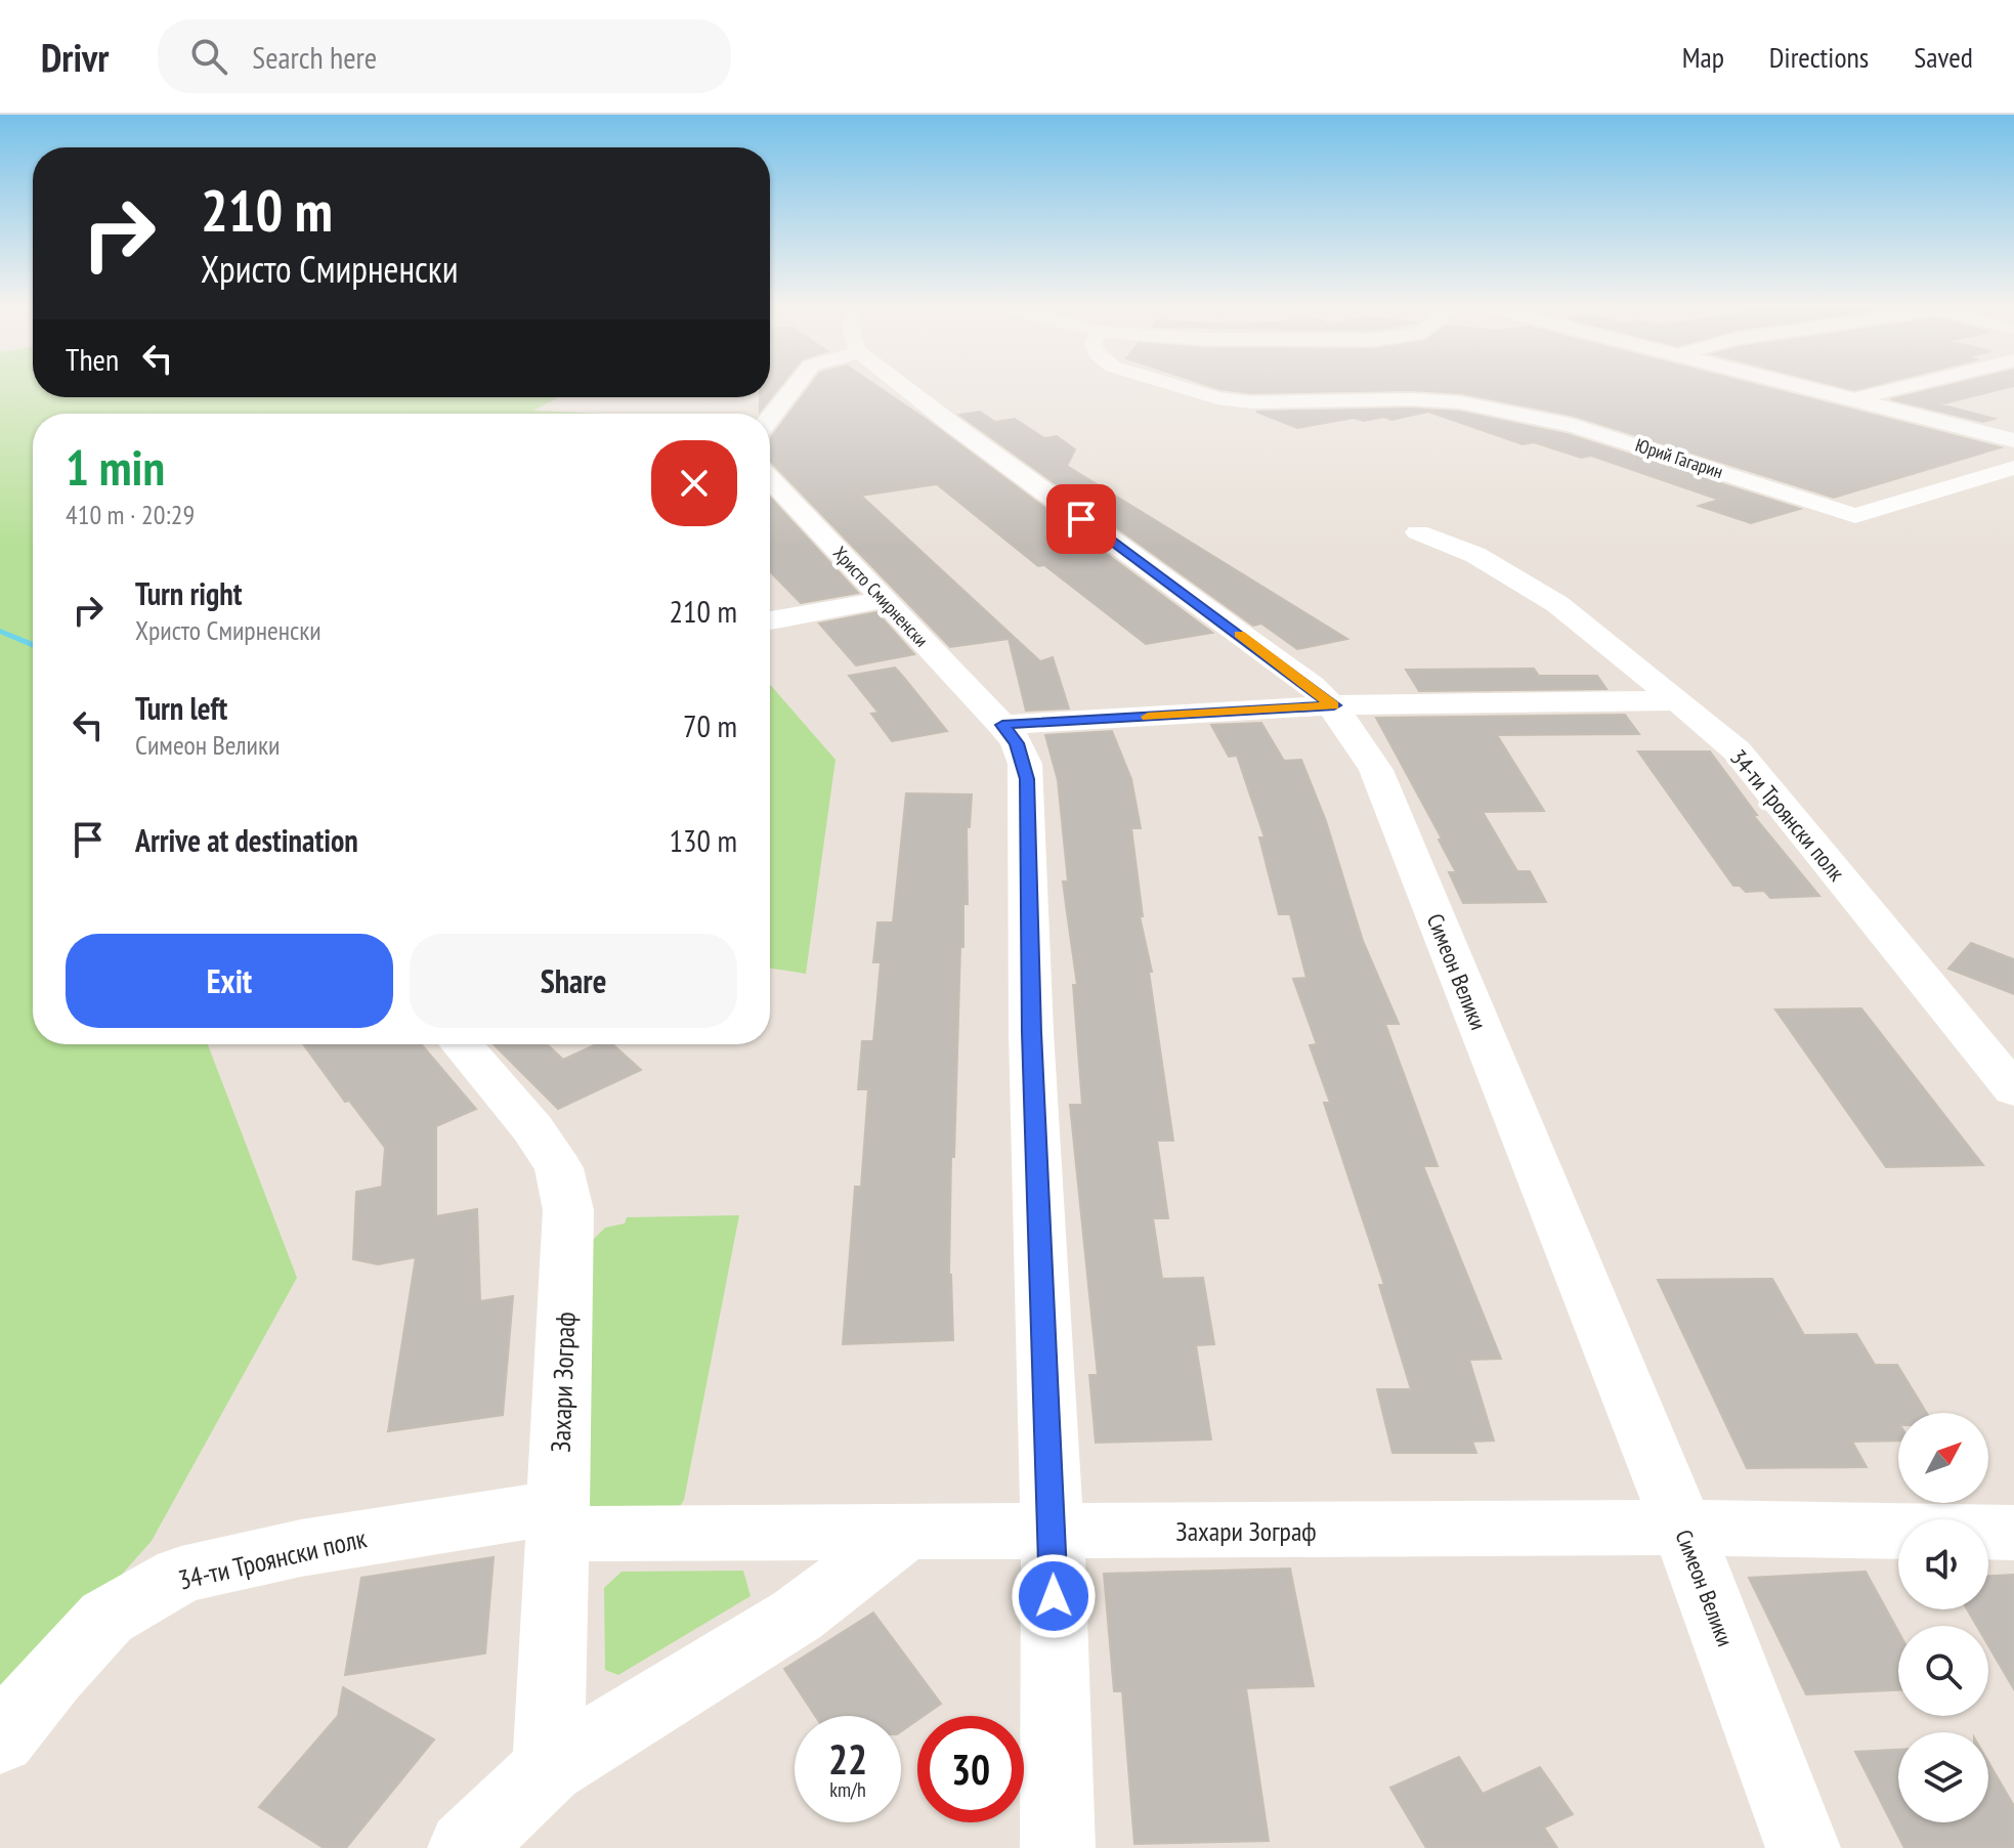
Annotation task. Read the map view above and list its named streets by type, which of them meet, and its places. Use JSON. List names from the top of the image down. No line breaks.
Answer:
{"streets":{"street":["Юрий Гагарин","Христо Смирненски","34-ти Троянски полк","Симеон Велики","Захари Зограф"]},"crossings":[["Христо Смирненски","Захари Зограф"],["34-ти Троянски полк","Захари Зограф"],["Симеон Велики","Захари Зограф"]],"north":"top right","page":{"header":"Drivr","search":"Search here","nav":["Map","Directions","Saved"],"turn":["210 m","Христо Смирненски"],"then":"Then","heading":["1 min","410 m · 20:29"],"list":[{"name":"Turn right","note":"Христо Смирненски","value":"210 m"},{"name":"Turn left","note":"Симеон Велики","value":"70 m"},{"name":"Arrive at destination","value":"130 m"}],"buttons":["Exit","Share"],"speed":"22 km/h","limit":"30"}}
